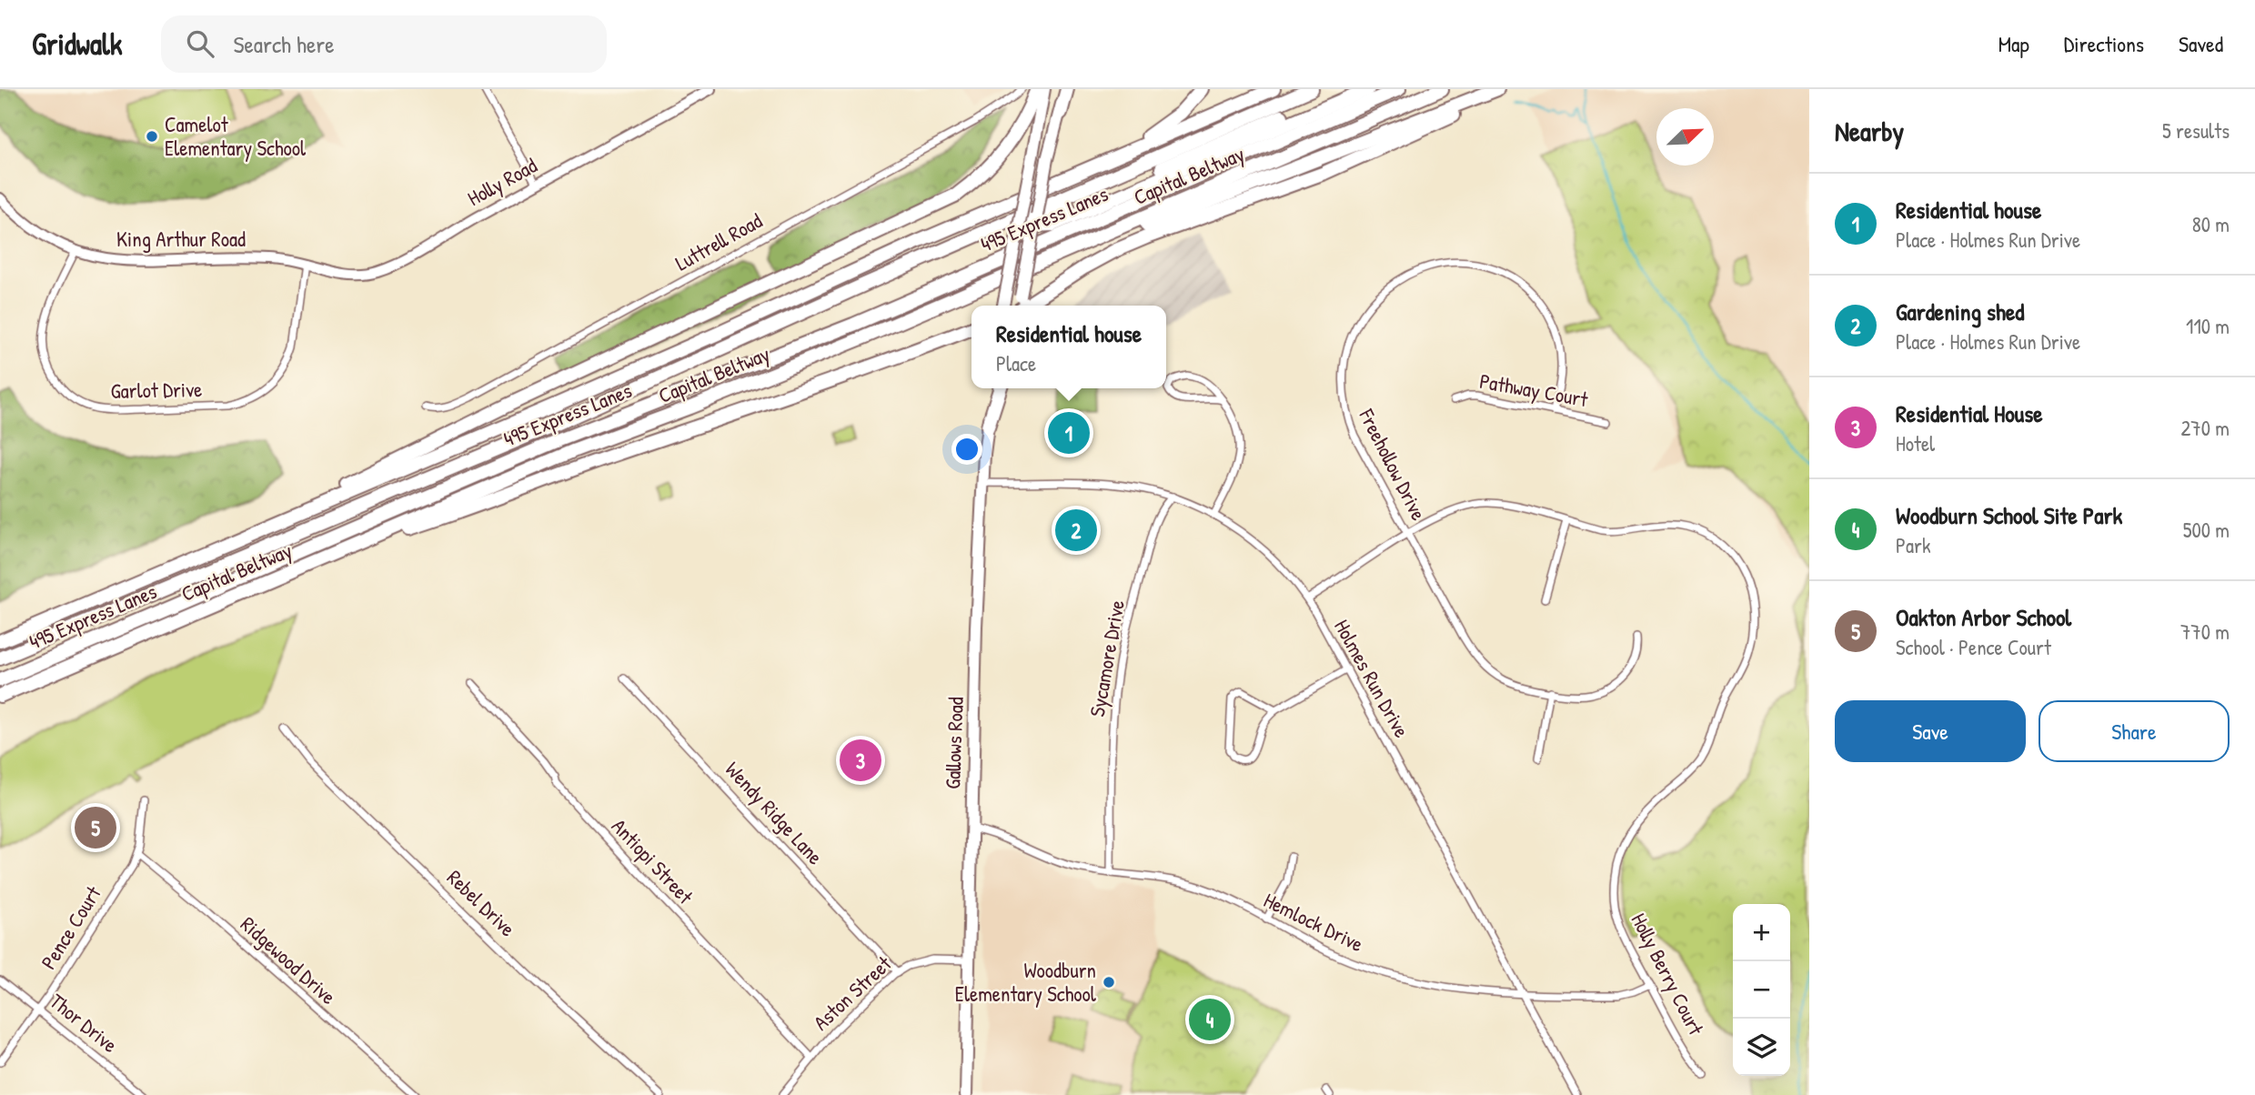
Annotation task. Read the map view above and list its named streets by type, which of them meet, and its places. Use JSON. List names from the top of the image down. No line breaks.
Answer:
{"streets":{"highway":["Capital Beltway","495 Express Lanes"],"main road":["Gallows Road"],"street":["Holly Road","King Arthur Road","Luttrell Road","Garlot Drive","Pathway Court","Freehollow Drive","Sycamore Drive","Holmes Run Drive","Wendy Ridge Lane","Antiopi Street","Rebel Drive","Hemlock Drive","Pence Court","Ridgewood Drive","Holly Berry Court","Aston Street","Thor Drive"]},"crossings":[["Holly Road","King Arthur Road"],["Holly Road","Garlot Drive"],["King Arthur Road","Garlot Drive"],["Pathway Court","Freehollow Drive"],["Freehollow Drive","Holly Berry Court"],["Sycamore Drive","Holmes Run Drive"],["Sycamore Drive","Hemlock Drive"],["Holmes Run Drive","Gallows Road"],["Holmes Run Drive","Hemlock Drive"],["Holmes Run Drive","Holly Berry Court"],["Gallows Road","Hemlock Drive"],["Gallows Road","Aston Street"],["Wendy Ridge Lane","Aston Street"],["Antiopi Street","Aston Street"],["Hemlock Drive","Holly Berry Court"],["Pence Court","Ridgewood Drive"],["Pence Court","Thor Drive"]],"places":["Camelot Elementary School","Woodburn Elementary School"],"north":"top right","page":{"header":"Gridwalk","search":"Search here","nav":["Map","Directions","Saved"],"heading":["Nearby","5 results"],"list":[{"mark":"1","name":"Residential house","note":"Place · Holmes Run Drive","value":"80 m"},{"mark":"2","name":"Gardening shed","note":"Place · Holmes Run Drive","value":"110 m"},{"mark":"3","name":"Residential House","note":"Hotel","value":"270 m"},{"mark":"4","name":"Woodburn School Site Park","note":"Park","value":"500 m"},{"mark":"5","name":"Oakton Arbor School","note":"School · Pence Court","value":"770 m"}],"popup":["Residential house","Place"],"pins":["1","2","3","5","4"],"buttons":["Save","Share"],"map_buttons":["+","−"]}}
